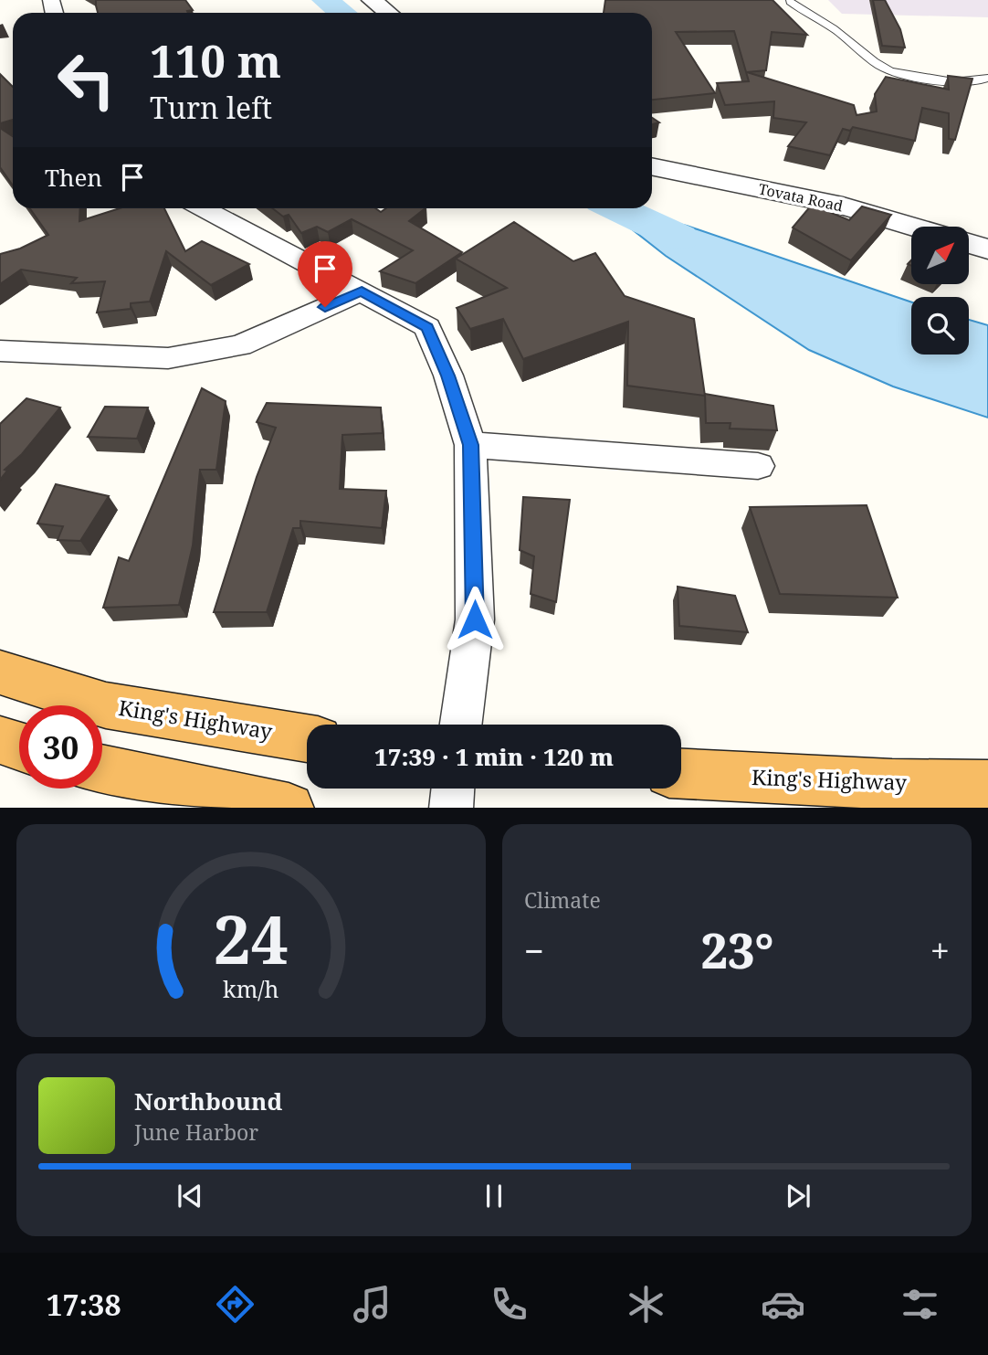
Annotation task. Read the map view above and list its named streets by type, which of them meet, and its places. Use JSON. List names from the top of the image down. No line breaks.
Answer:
{"streets":{"highway":["King's Highway"],"street":["Tovata Road"]},"north":"top right","page":{"turn":["110 m","Turn left"],"then":"Then","limit":"30","trip":"17:39 · 1 min · 120 m","tile":"Climate","heat":["−","23°","+"],"song":["Northbound","June Harbor"],"tabs":"17:38","gauge":["24","km/h"]}}
